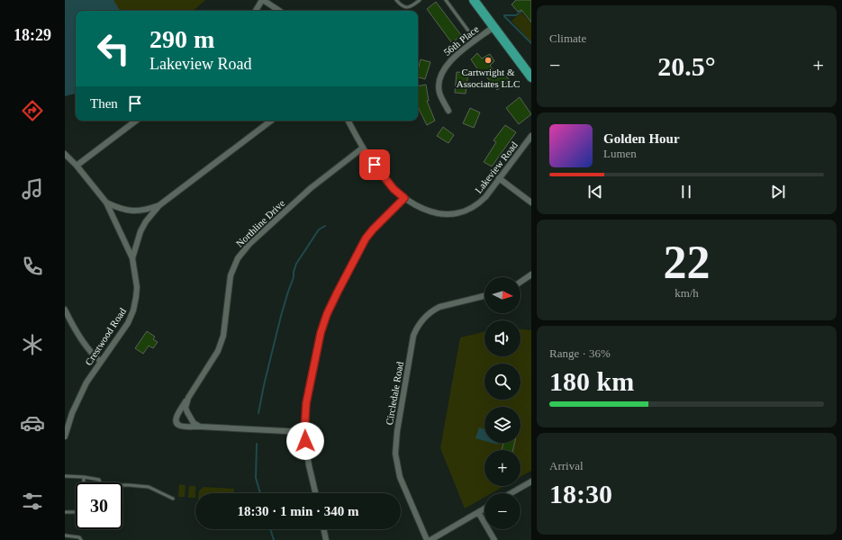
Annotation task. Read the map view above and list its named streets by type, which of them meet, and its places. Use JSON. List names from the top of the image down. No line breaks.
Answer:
{"streets":{"street":["56th Place","Lakeview Road","Northline Drive","Crestwood Road","Circledale Road"]},"crossings":[["Lakeview Road","Northline Drive"]],"places":["Cartwright & Associates LLC"],"north":"right","page":{"tabs":"18:29","tile":["Climate",["22","km/h"],["Range · 36%","180 km"],["Arrival","18:30"]],"turn":["290 m","Lakeview Road"],"heat":["−","20.5°","+"],"then":"Then","song":["Golden Hour","Lumen"],"map_buttons":["+","−"],"limit":"30","trip":"18:30 · 1 min · 340 m"}}
